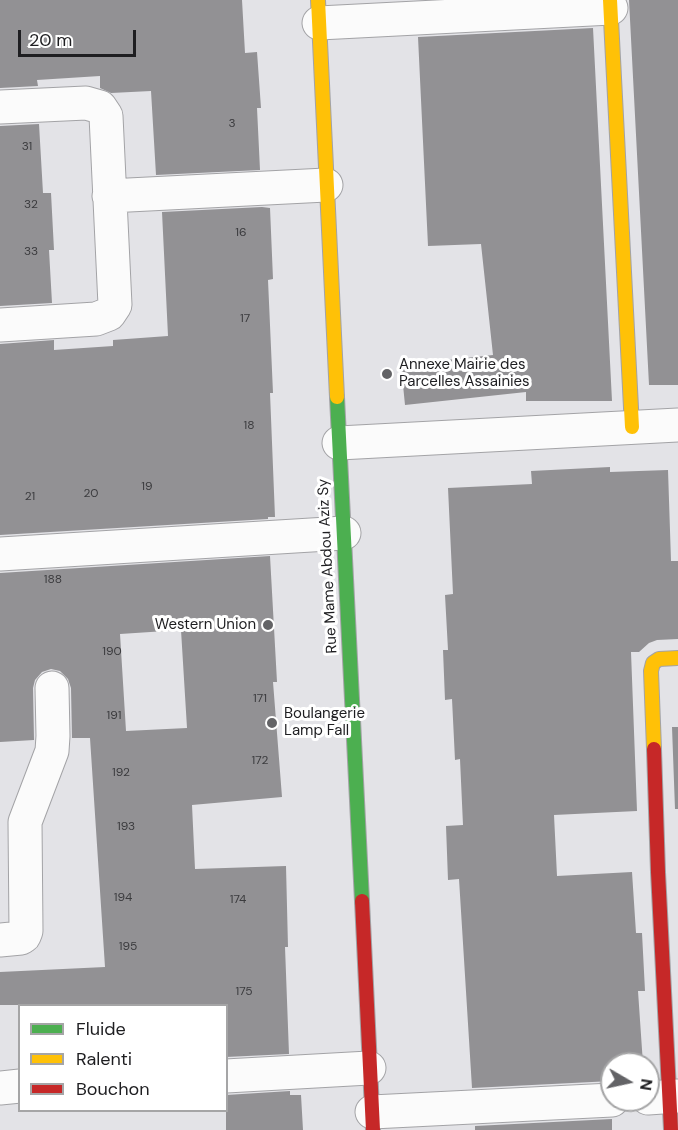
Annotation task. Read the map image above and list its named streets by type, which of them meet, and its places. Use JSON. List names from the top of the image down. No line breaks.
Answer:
{"streets":{"street":["Rue Mame Abdou Aziz Sy"]},"places":["Annexe Mairie des Parcelles Assainies","Western Union","Boulangerie Lamp Fall"],"house_numbers":["3","31","32","16","33","17","18","19","20","21","188","190","171","191","172","192","193","194","174","195","175"],"legend":["Fluide","Ralenti","Bouchon"],"scale_bar":"20 m","north":"right"}
